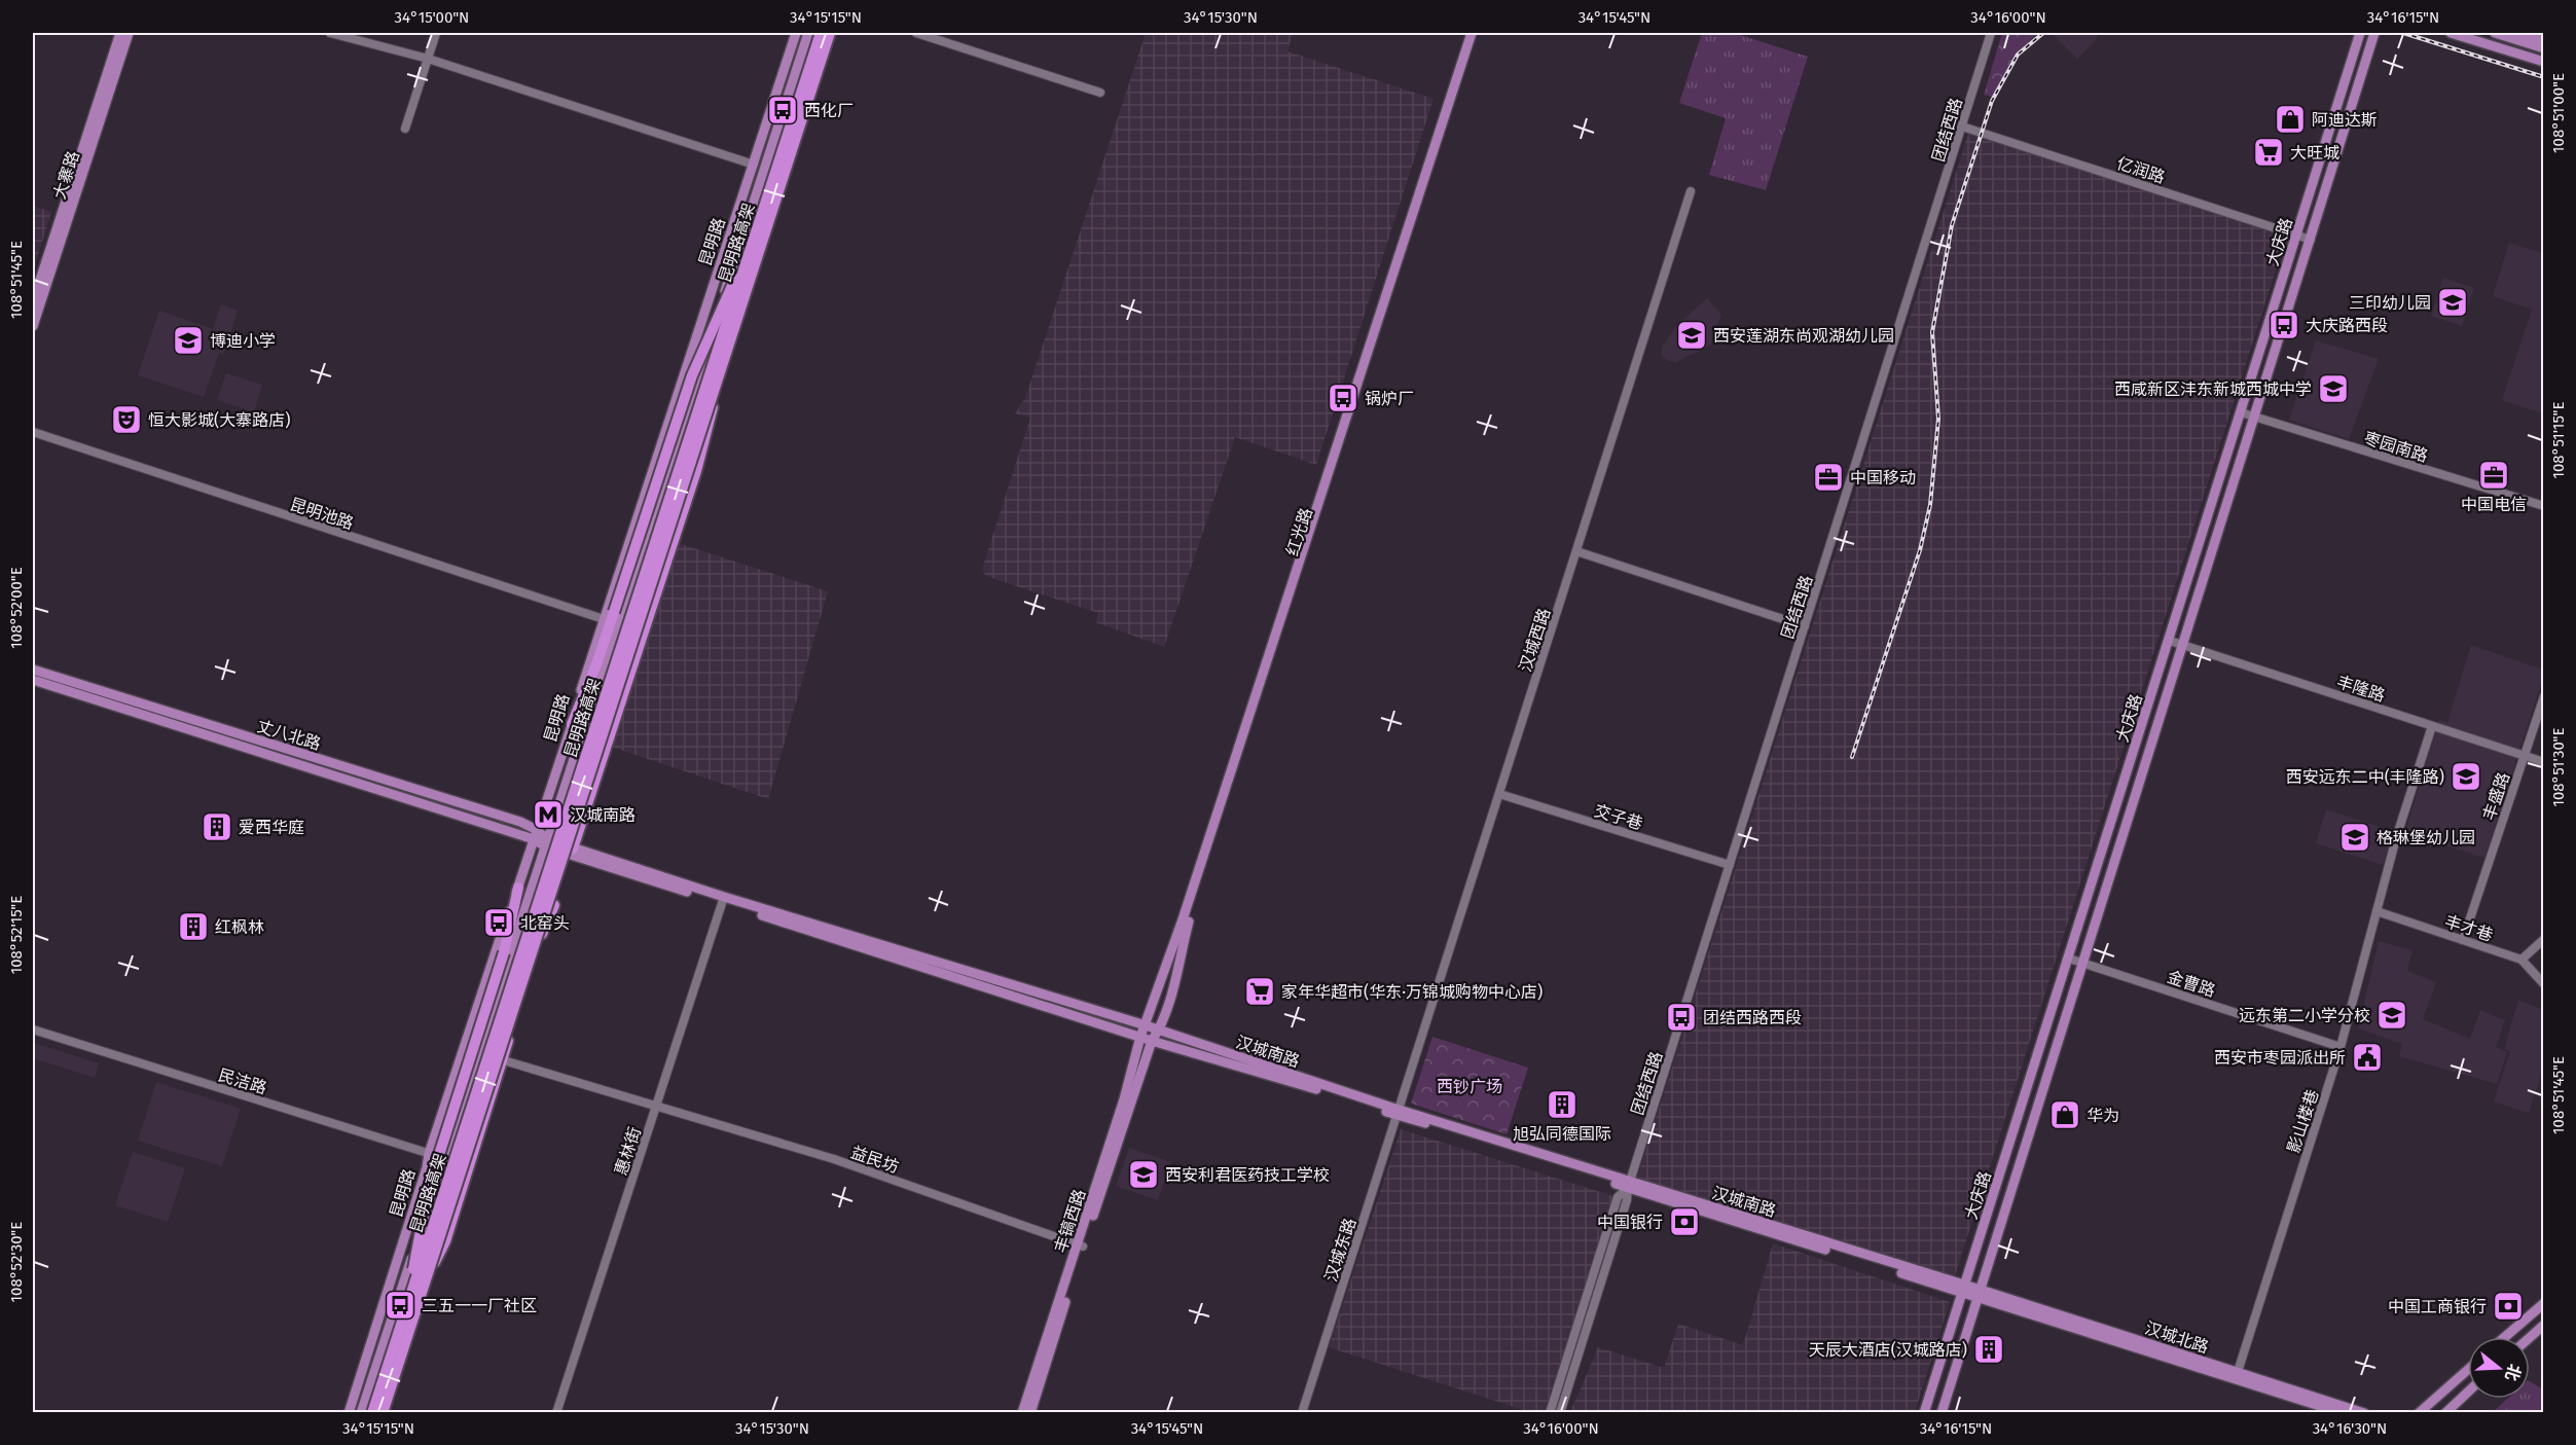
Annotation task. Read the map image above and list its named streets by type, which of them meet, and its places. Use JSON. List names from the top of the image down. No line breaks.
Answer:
{"streets":{"highway":["昆明路高架"],"main road":["大寨路","昆明路","大庆路","红光路","丈八北路","汉城南路","丰镐西路","汉城北路"],"street":["团结西路","亿润路","枣园南路","昆明池路","汉城西路","丰隆路","丰盛路","交子巷","丰才巷","金曹路","民洁路","影山楼巷","惠林街","益民坊","汉城东路"]},"crossings":[["团结西路","亿润路"],["团结西路","交子巷"],["团结西路","汉城南路"],["亿润路","大庆路"],["昆明路","昆明池路"],["昆明路","丈八北路"],["昆明路","汉城南路"],["昆明路","民洁路"],["大庆路","枣园南路"],["大庆路","丰隆路"],["大庆路","金曹路"],["大庆路","汉城南路"],["大庆路","汉城北路"],["红光路","汉城南路"],["红光路","丰镐西路"],["汉城西路","交子巷"],["汉城西路","汉城东路"],["丰隆路","丰盛路"],["丰隆路","影山楼巷"],["丰盛路","丰才巷"],["丰才巷","影山楼巷"],["金曹路","影山楼巷"],["汉城南路","惠林街"],["汉城南路","丰镐西路"],["汉城南路","汉城东路"],["汉城南路","汉城北路"],["影山楼巷","汉城北路"],["惠林街","益民坊"],["益民坊","丰镐西路"]],"parks":["西钞广场"],"places":{"bus stop":["西化厂","大庆路西段","锅炉厂","北窑头","团结西路西段","三五一一厂社区"],"shop":["阿迪达斯","华为"],"supermarket":["大旺城","家年华超市(华东·万锦城购物中心店)"],"school or university":["三印幼儿园","西安莲湖东尚观湖幼儿园","博迪小学","西咸新区沣东新城西城中学","西安远东二中(丰隆路)","格琳堡幼儿园","远东第二小学分校","西安利君医药技工学校"],"theatre":["恒大影城(大寨路店)"],"office":["中国电信","中国移动"],"metro station":["汉城南路"],"building":["爱西华庭","红枫林","旭弘同德国际","天辰大酒店(汉城路店)"],"public building":["西安市枣园派出所"],"bank":["中国银行","中国工商银行"]},"north":"right","coordinates":["34°15'00\"N","34°15'15\"N","34°15'30\"N","34°15'45\"N","34°16'00\"N","34°16'15\"N","108°51'00\"E","108°51'45\"E","108°51'15\"E","108°52'00\"E","108°51'30\"E","108°52'15\"E","108°52'30\"E","34°16'30\"N"]}
